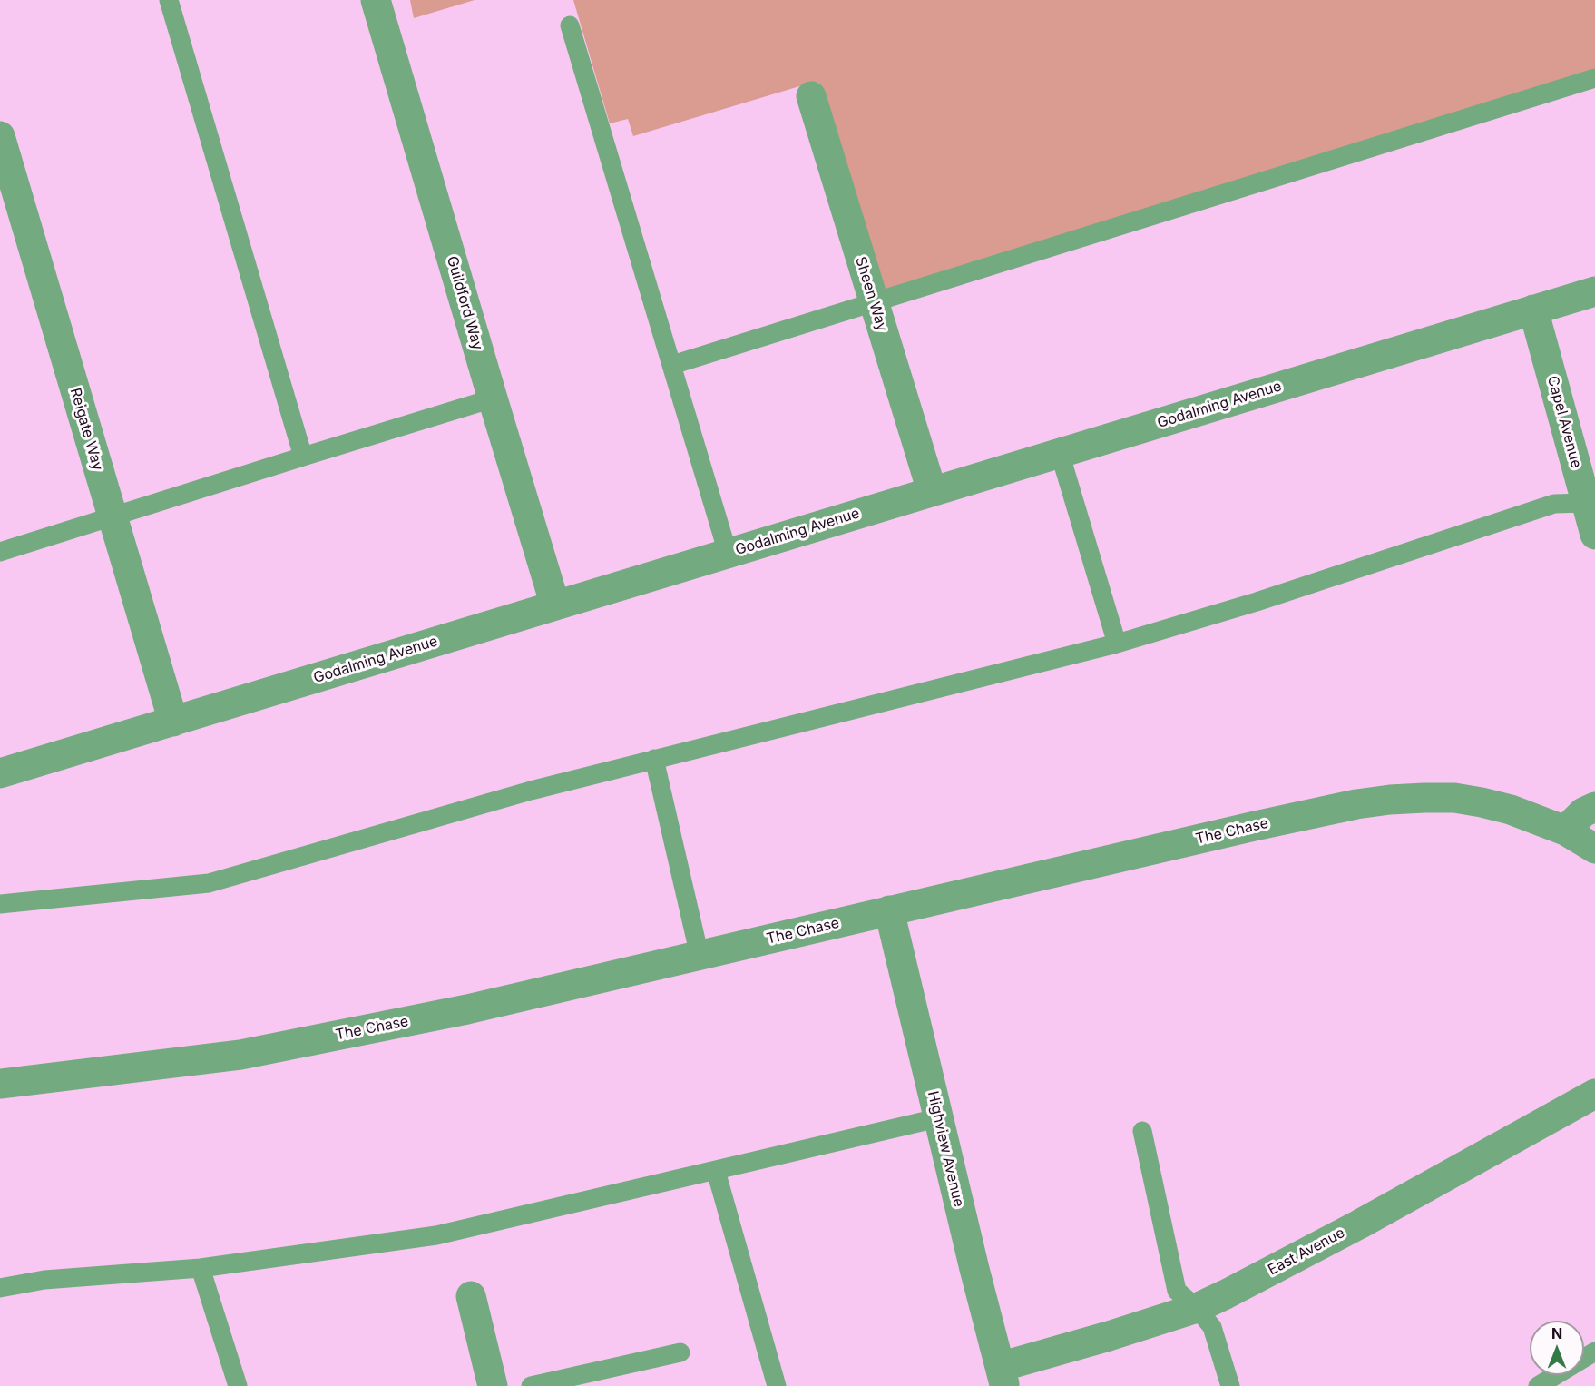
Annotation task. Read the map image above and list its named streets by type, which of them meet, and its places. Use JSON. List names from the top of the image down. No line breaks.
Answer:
{"streets":{"street":["Sheen Way","Guildford Way","Godalming Avenue","Capel Avenue","Reigate Way","The Chase","Highview Avenue","East Avenue"]},"crossings":[["Sheen Way","Godalming Avenue"],["Guildford Way","Godalming Avenue"],["Godalming Avenue","Capel Avenue"],["Godalming Avenue","Reigate Way"],["The Chase","Highview Avenue"],["Highview Avenue","East Avenue"]],"north":"top"}
